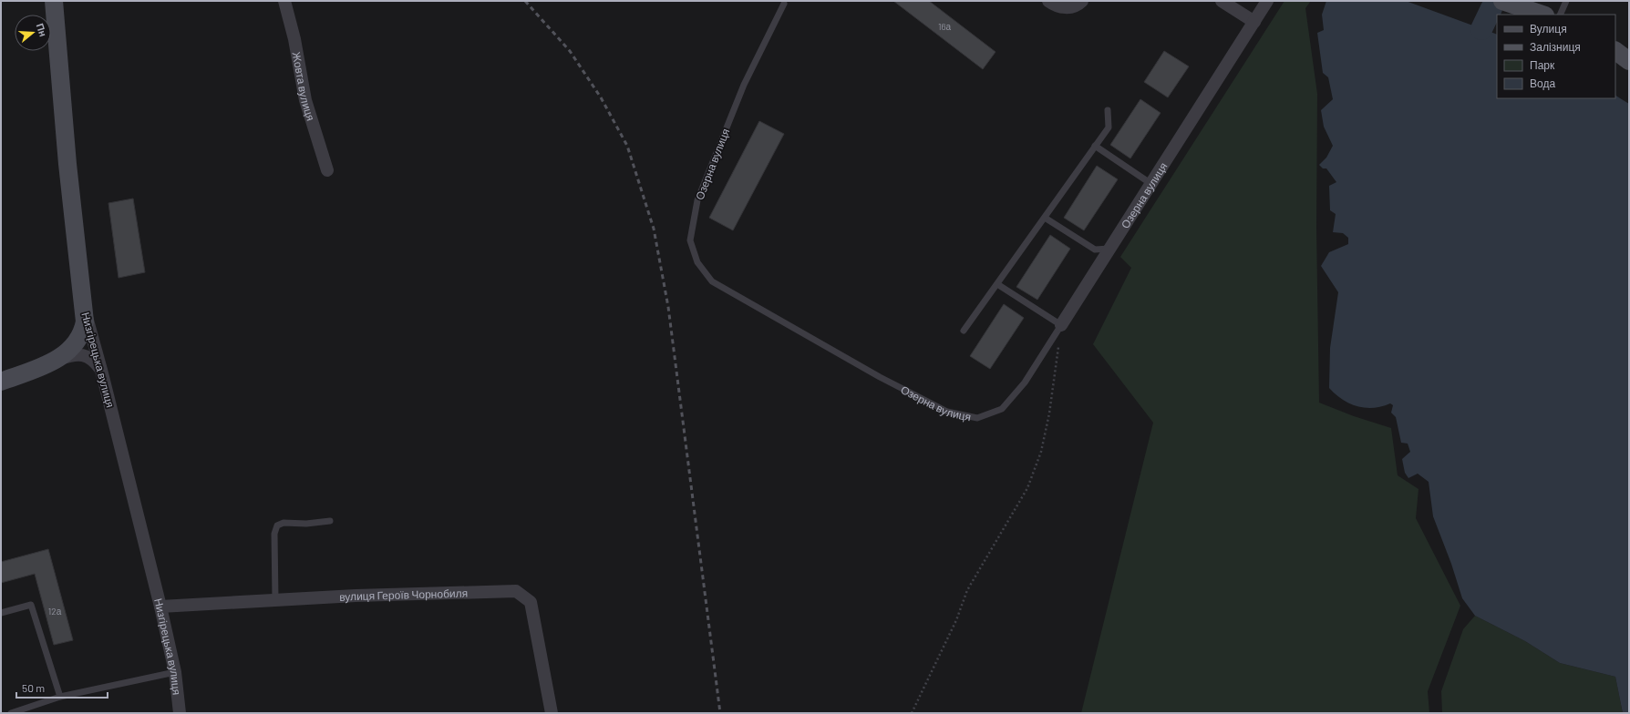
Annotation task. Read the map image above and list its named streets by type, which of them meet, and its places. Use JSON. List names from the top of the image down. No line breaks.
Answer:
{"streets":{"main road":["Низгірецька вулиця"],"street":["Жовта вулиця","Озерна вулиця","вулиця Героїв Чорнобиля"]},"crossings":[["Низгірецька вулиця","вулиця Героїв Чорнобиля"]],"house_numbers":["16а","12а"],"legend":["Вулиця","Залізниця","Парк","Вода"],"scale_bar":"50 m","north":"right"}
